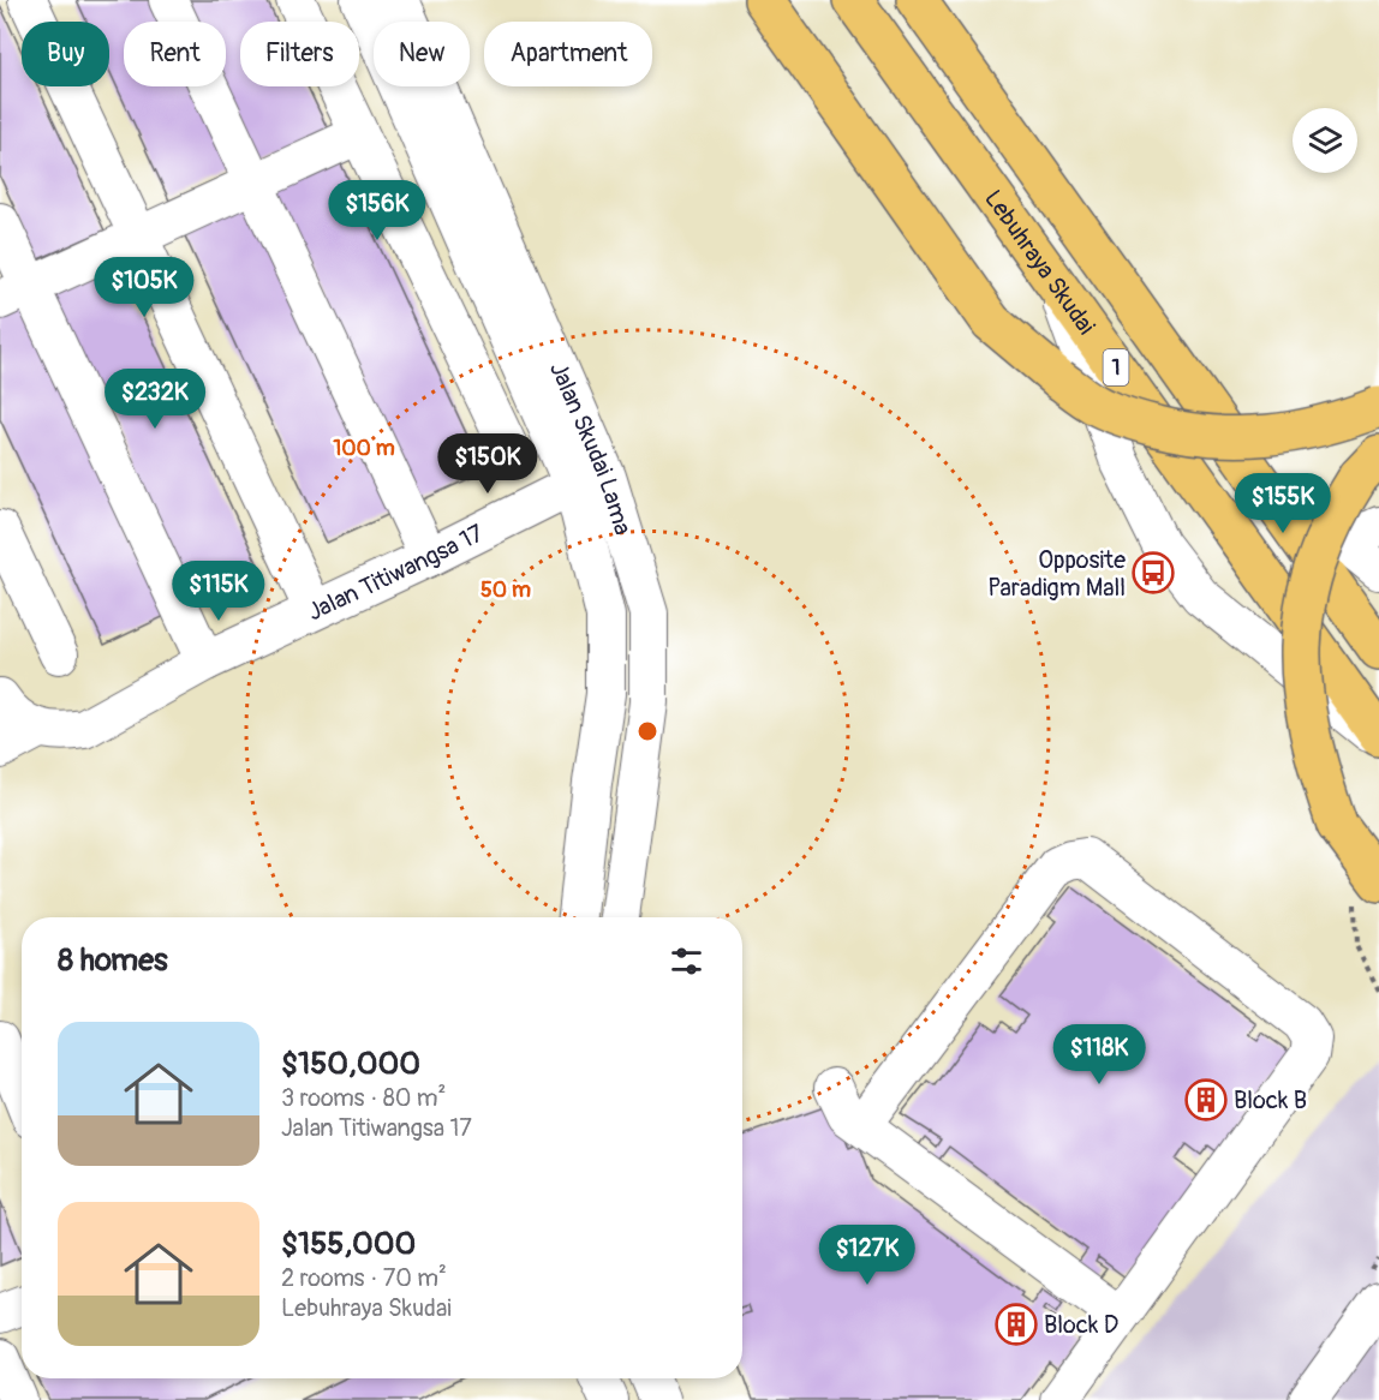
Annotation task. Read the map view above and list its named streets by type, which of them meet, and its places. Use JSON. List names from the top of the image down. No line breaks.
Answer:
{"streets":{"highway":["Lebuhraya Skudai","1"],"street":["Jalan Skudai Lama","Jalan Titiwangsa 17"]},"crossings":[["Jalan Skudai Lama","Jalan Titiwangsa 17"]],"places":{"bus stop":["Opposite Paradigm Mall"],"building":["Block B","Block D"]},"page":{"chip":["Buy","Rent","Filters","New","Apartment"],"price":["$156K","$105K","$232K","$150K","$155K","$115K","$118K","$127K"],"heading":"8 homes","list":[{"name":"$150,000","note":"3 rooms · 80 m² · Jalan Titiwangsa 17"},{"name":"$155,000","note":"2 rooms · 70 m² · Lebuhraya Skudai"}]},"rings":["100 m","50 m"]}
